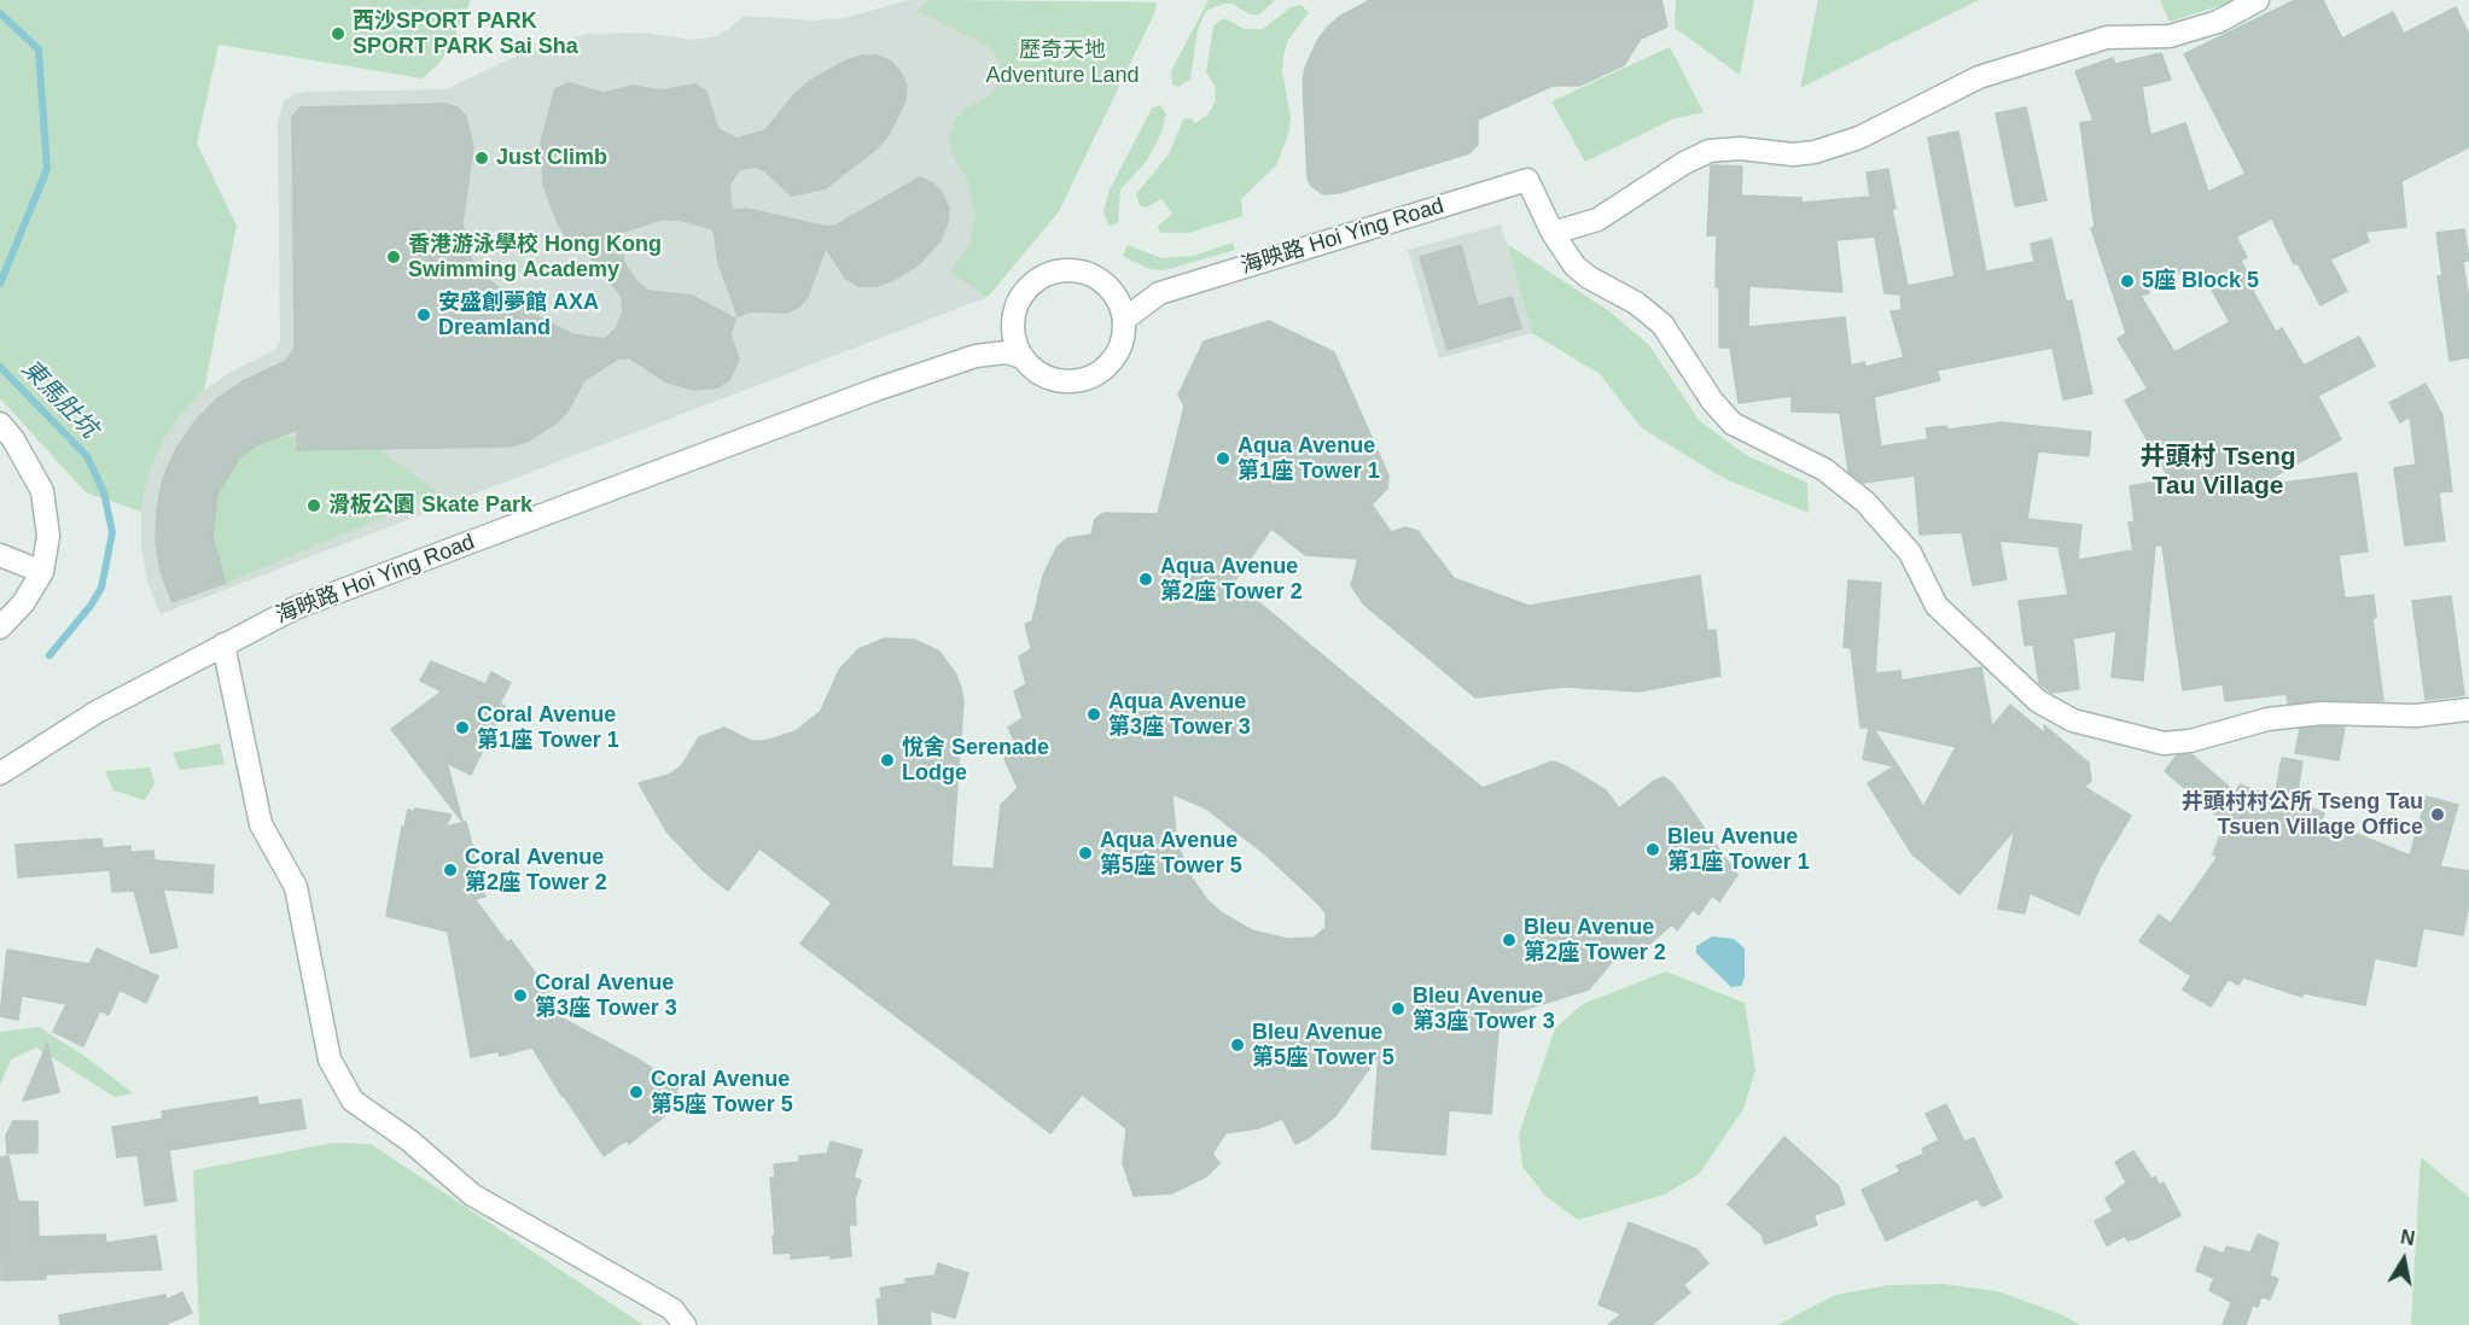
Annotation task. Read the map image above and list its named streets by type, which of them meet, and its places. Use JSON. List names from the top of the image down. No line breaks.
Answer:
{"streets":{"street":["海映路 Hoi Ying Road"]},"districts":["井頭村 Tseng Tau Village"],"water":["東馬肚坑"],"parks":["歷奇天地 Adventure Land"],"places":["西沙SPORT PARK SPORT PARK Sai Sha","Just Climb","香港游泳學校 Hong Kong Swimming Academy","5座 Block 5","安盛創夢館 AXA Dreamland","Aqua Avenue 第1座 Tower 1","滑板公園 Skate Park","Aqua Avenue 第2座 Tower 2","Aqua Avenue 第3座 Tower 3","Coral Avenue 第1座 Tower 1","悅舍 Serenade Lodge","井頭村村公所 Tseng Tau Tsuen Village Office","Bleu Avenue 第1座 Tower 1","Aqua Avenue 第5座 Tower 5","Coral Avenue 第2座 Tower 2","Bleu Avenue 第2座 Tower 2","Coral Avenue 第3座 Tower 3","Bleu Avenue 第3座 Tower 3","Bleu Avenue 第5座 Tower 5","Coral Avenue 第5座 Tower 5"],"north":"top"}
